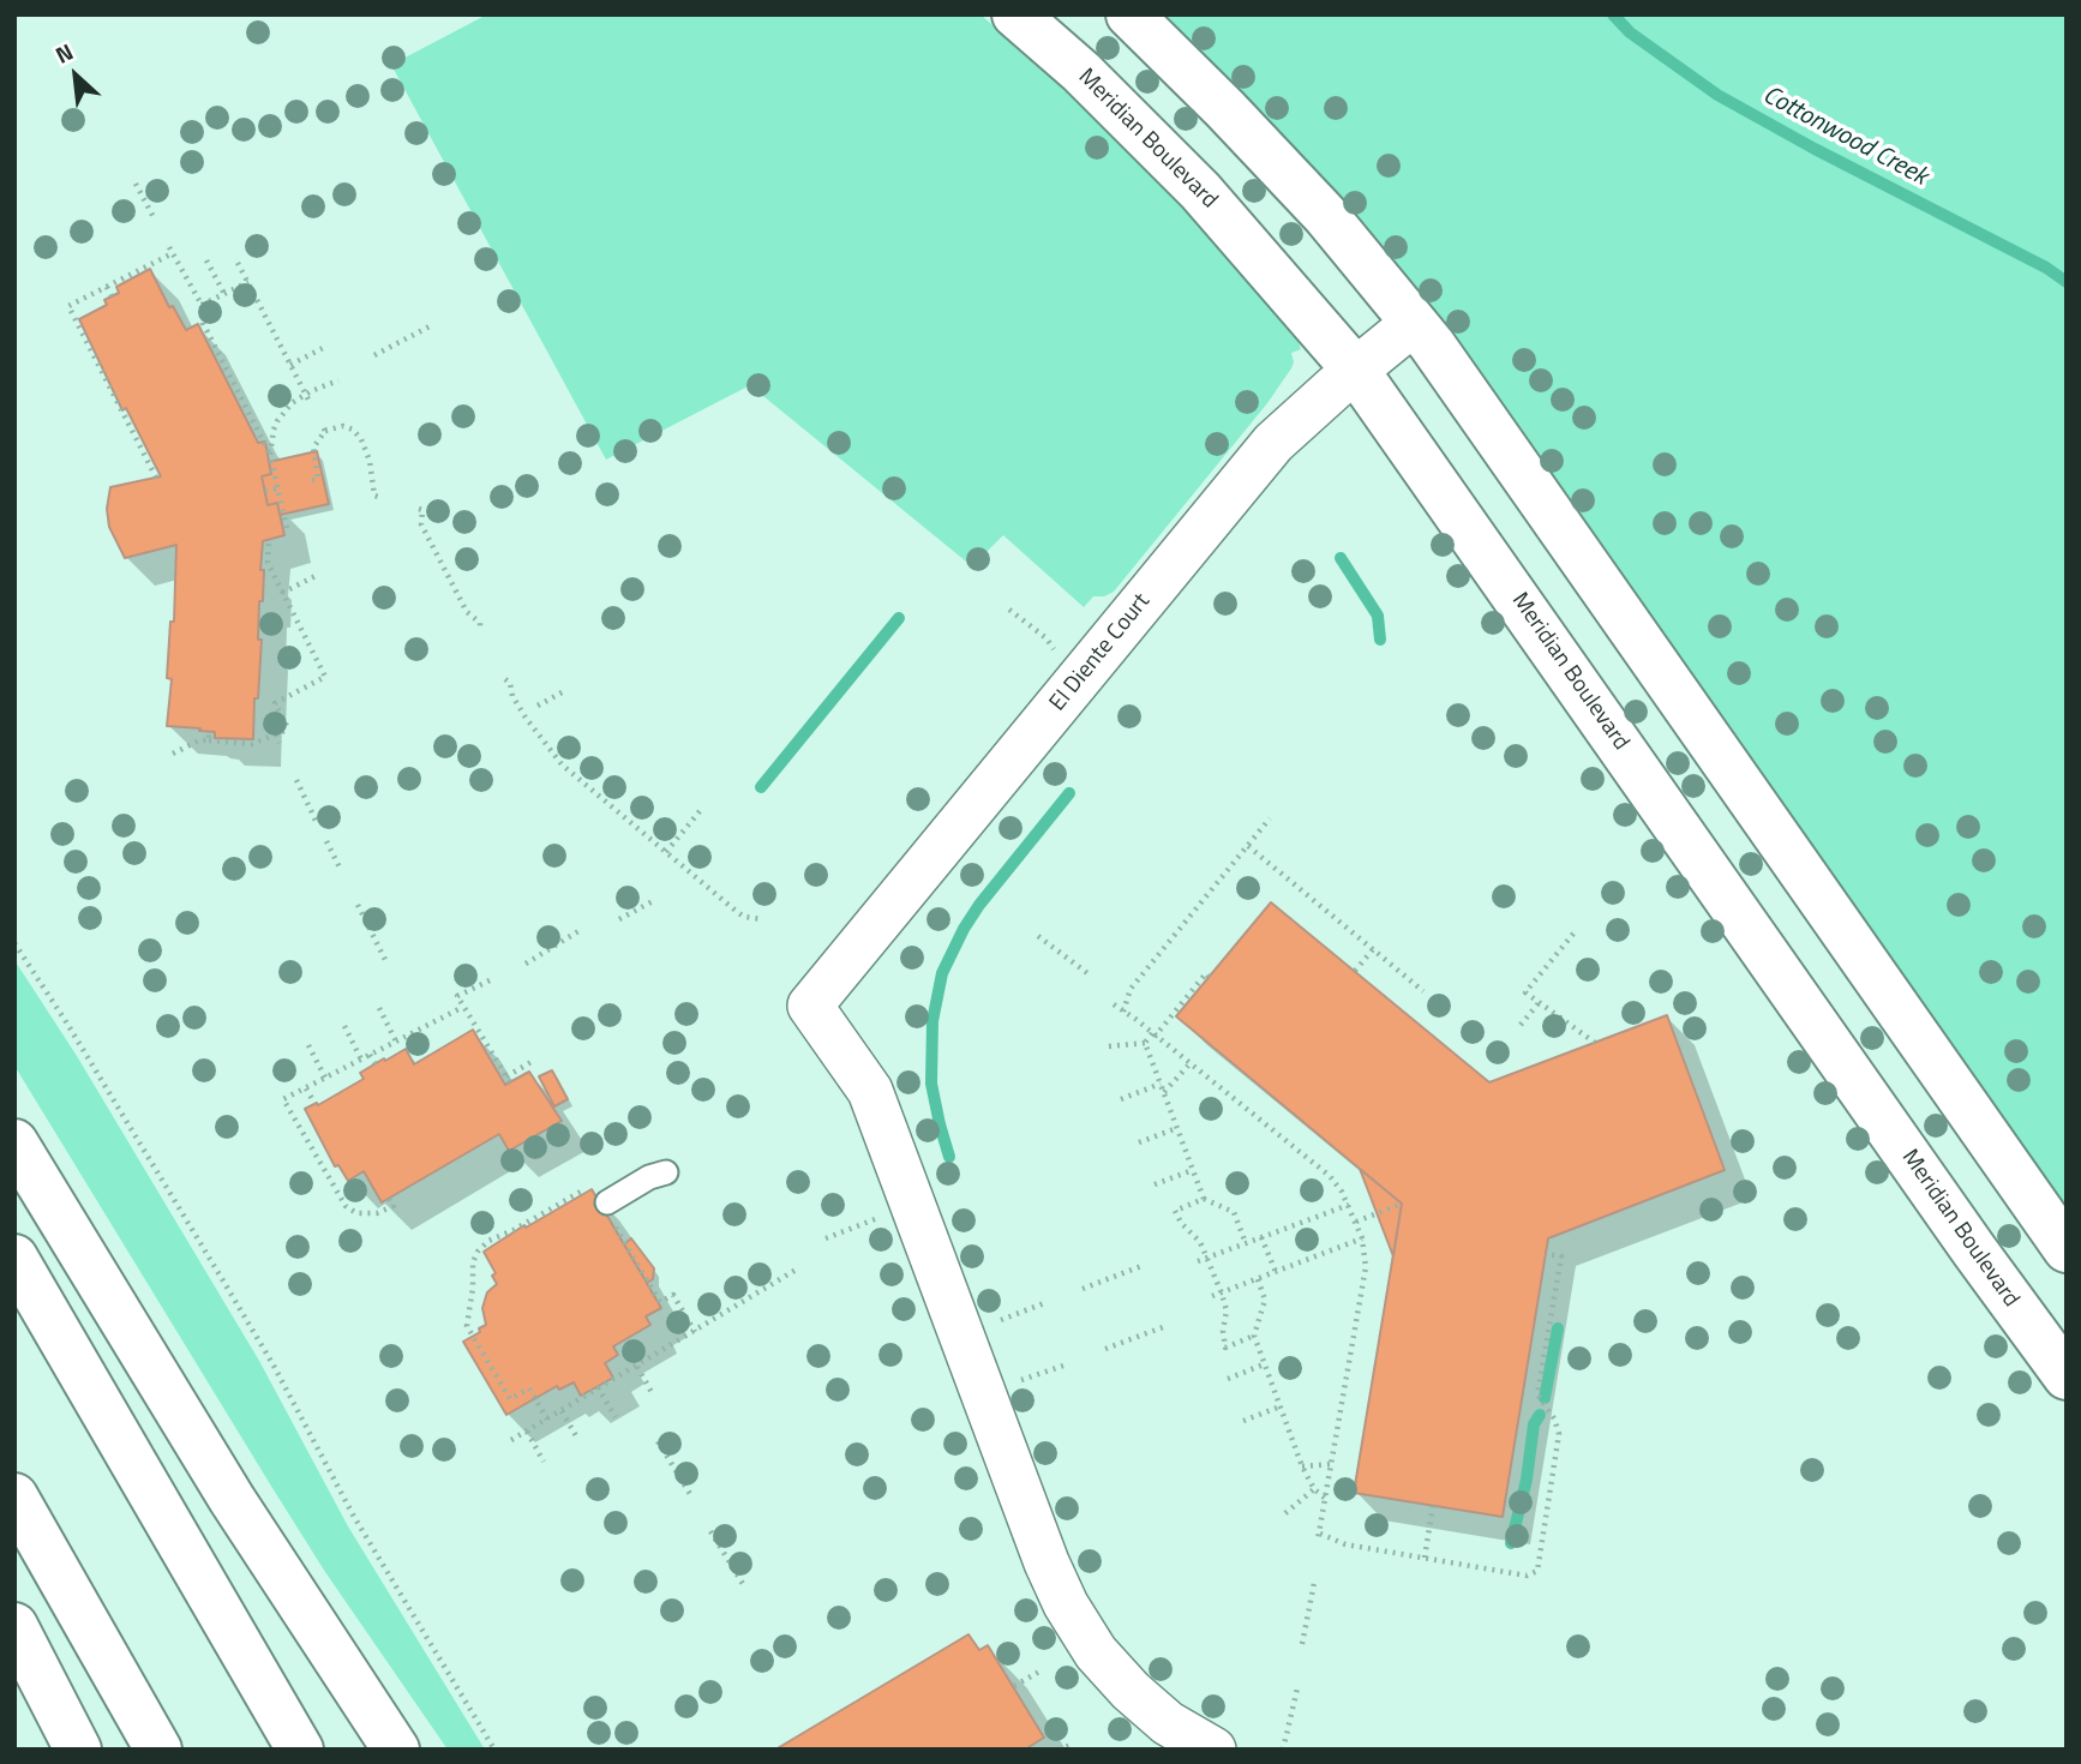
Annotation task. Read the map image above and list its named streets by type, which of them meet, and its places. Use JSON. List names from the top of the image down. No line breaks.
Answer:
{"streets":{"main road":["Meridian Boulevard"],"street":["El Diente Court"]},"crossings":[["Meridian Boulevard","El Diente Court"]],"water":["Cottonwood Creek"],"north":"top left"}
